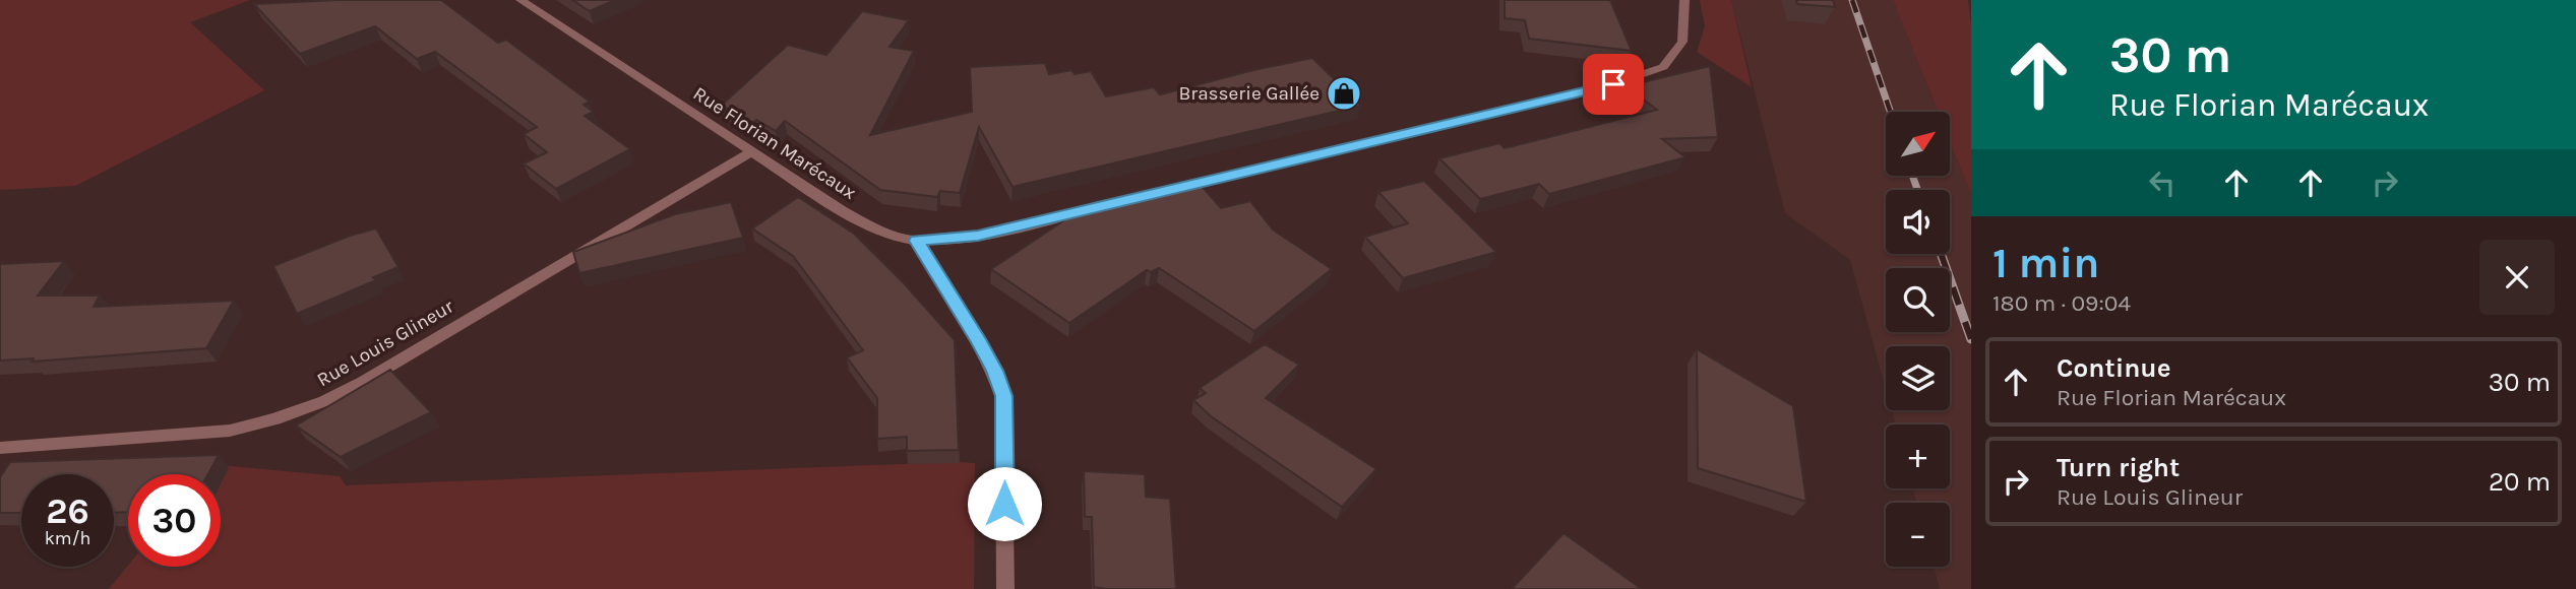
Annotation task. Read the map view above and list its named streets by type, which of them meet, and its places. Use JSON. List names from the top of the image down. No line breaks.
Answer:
{"streets":{"street":["Rue Florian Marécaux","Rue Louis Glineur"]},"crossings":[["Rue Florian Marécaux","Rue Louis Glineur"]],"places":{"shop":["Brasserie Gallée"]},"north":"top right","page":{"turn":["30 m","Rue Florian Marécaux"],"map_buttons":["+","−"],"heading":["1 min","180 m · 09:04"],"list":[{"name":"Continue","note":"Rue Florian Marécaux","value":"30 m"},{"name":"Turn right","note":"Rue Louis Glineur","value":"20 m"}],"speed":"26 km/h","limit":"30"}}
